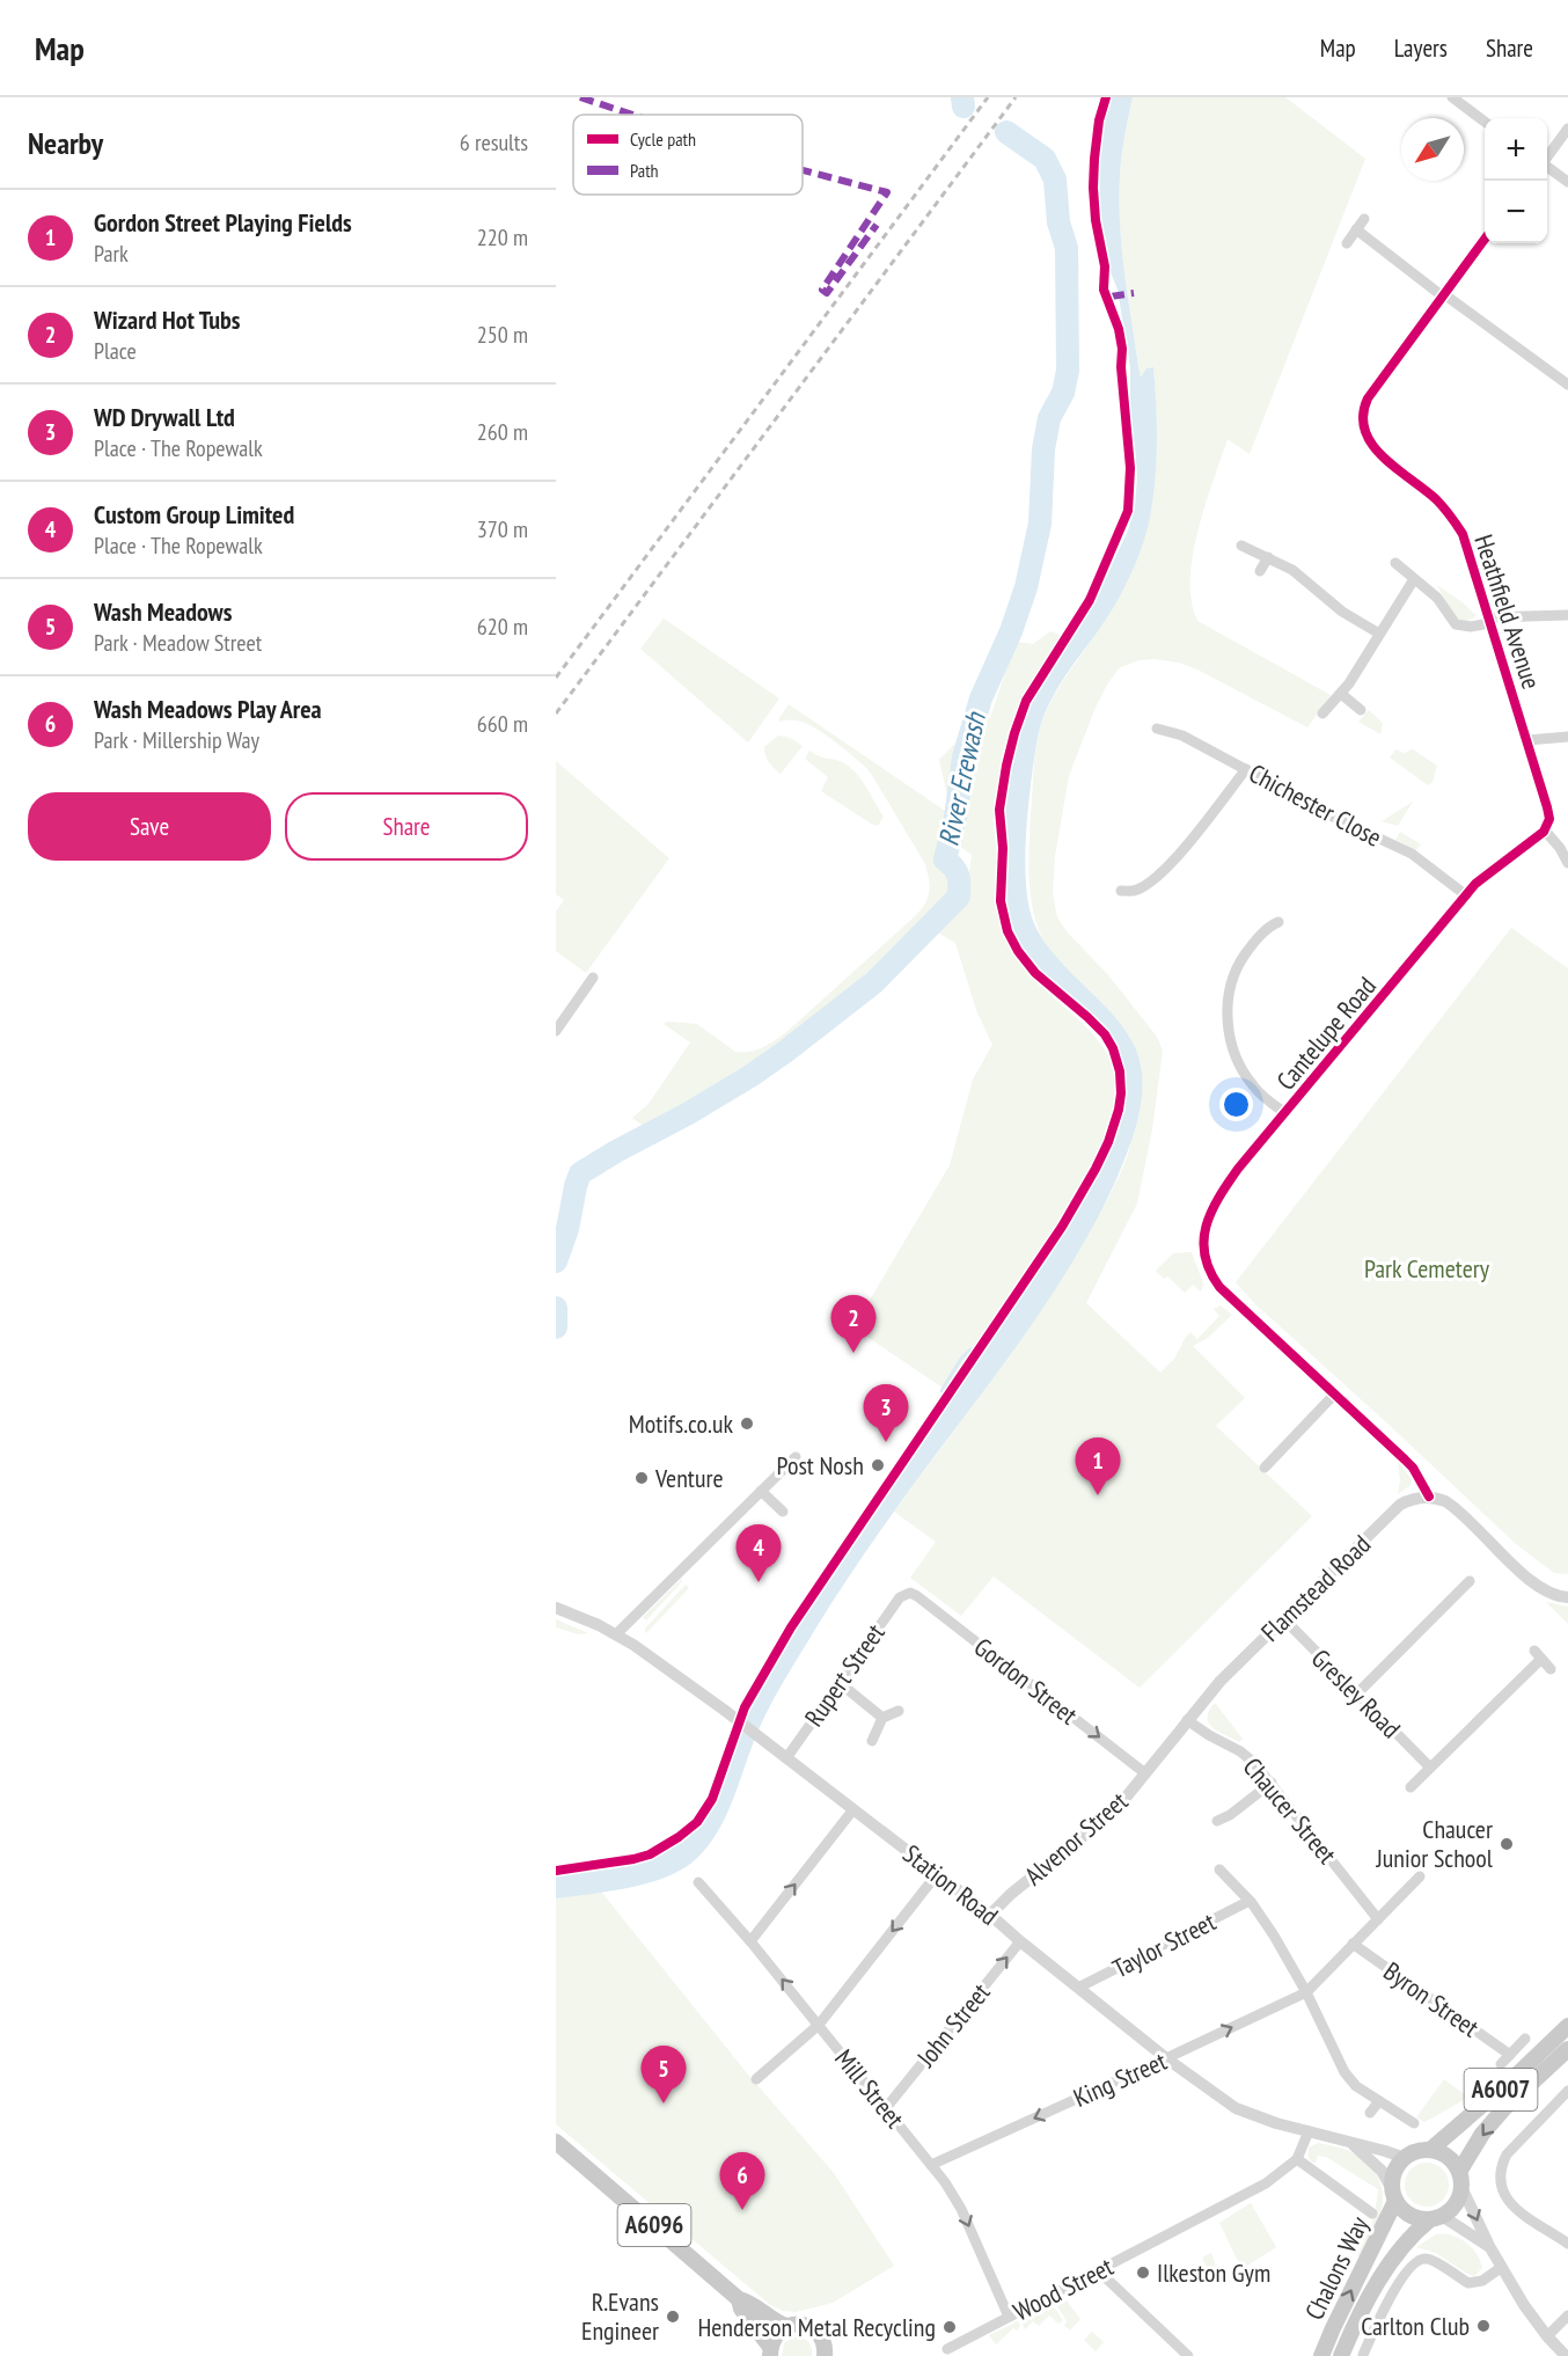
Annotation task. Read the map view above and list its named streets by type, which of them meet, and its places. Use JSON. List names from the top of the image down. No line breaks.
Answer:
{"streets":{"main road":["A6007","A6096","Chalons Way"],"street":["Heathfield Avenue","Chichester Close","Cantelupe Road","Flamstead Road","Rupert Street","Gordon Street","Gresley Road","Chaucer Street","Alvenor Street","Station Road","Taylor Street","Byron Street","John Street","King Street","Mill Street","Wood Street"]},"crossings":[["Heathfield Avenue","Cantelupe Road"],["Chichester Close","Cantelupe Road"],["Cantelupe Road","Flamstead Road"],["Flamstead Road","Gresley Road"],["Flamstead Road","Alvenor Street"],["Rupert Street","Gordon Street"],["Rupert Street","Station Road"],["Gordon Street","Alvenor Street"],["Chaucer Street","Alvenor Street"],["Alvenor Street","Station Road"],["Station Road","Taylor Street"],["Station Road","John Street"],["Station Road","King Street"],["Station Road","A6007"],["Station Road","Chalons Way"],["Station Road","Wood Street"],["John Street","Mill Street"],["King Street","Mill Street"],["Mill Street","Wood Street"],["A6007","Chalons Way"]],"one_way":["Gordon Street","John Street"],"water":["River Erewash"],"parks":["Park Cemetery"],"places":["Motifs.co.uk","Post Nosh","Venture","Chaucer Junior School","Ilkeston Gym","R.Evans Engineer","Carlton Club","Henderson Metal Recycling"],"legend":["Cycle path","Path"],"north":"bottom left","page":{"header":"Map","nav":["Map","Layers","Share"],"heading":["Nearby","6 results"],"map_buttons":["+","−"],"list":[{"mark":"1","name":"Gordon Street Playing Fields","note":"Park","value":"220 m"},{"mark":"2","name":"Wizard Hot Tubs","note":"Place","value":"250 m"},{"mark":"3","name":"WD Drywall Ltd","note":"Place · The Ropewalk","value":"260 m"},{"mark":"4","name":"Custom Group Limited","note":"Place · The Ropewalk","value":"370 m"},{"mark":"5","name":"Wash Meadows","note":"Park · Meadow Street","value":"620 m"},{"mark":"6","name":"Wash Meadows Play Area","note":"Park · Millership Way","value":"660 m"}],"buttons":["Save","Share"],"pins":["2","3","1","4","5","6"]}}
